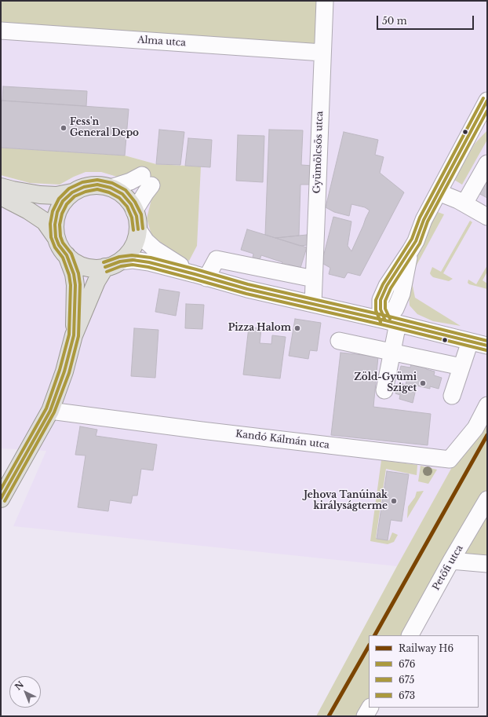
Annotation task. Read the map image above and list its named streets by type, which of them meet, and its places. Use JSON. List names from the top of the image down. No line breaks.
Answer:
{"streets":{"street":["Alma utca","Gyümölcsös utca","Kandó Kálmán utca","Petőfi utca"]},"crossings":[["Alma utca","Gyümölcsös utca"]],"places":["Fess'n General Depo","Pizza Halom","Zöld-Gyümi Sziget","Jehova Tanúinak királyságterme"],"lines":["transit line 673","transit line 676","transit line 675","rail line H6"],"legend":["Railway H6","676","675","673"],"scale_bar":"50 m","north":"top left"}
